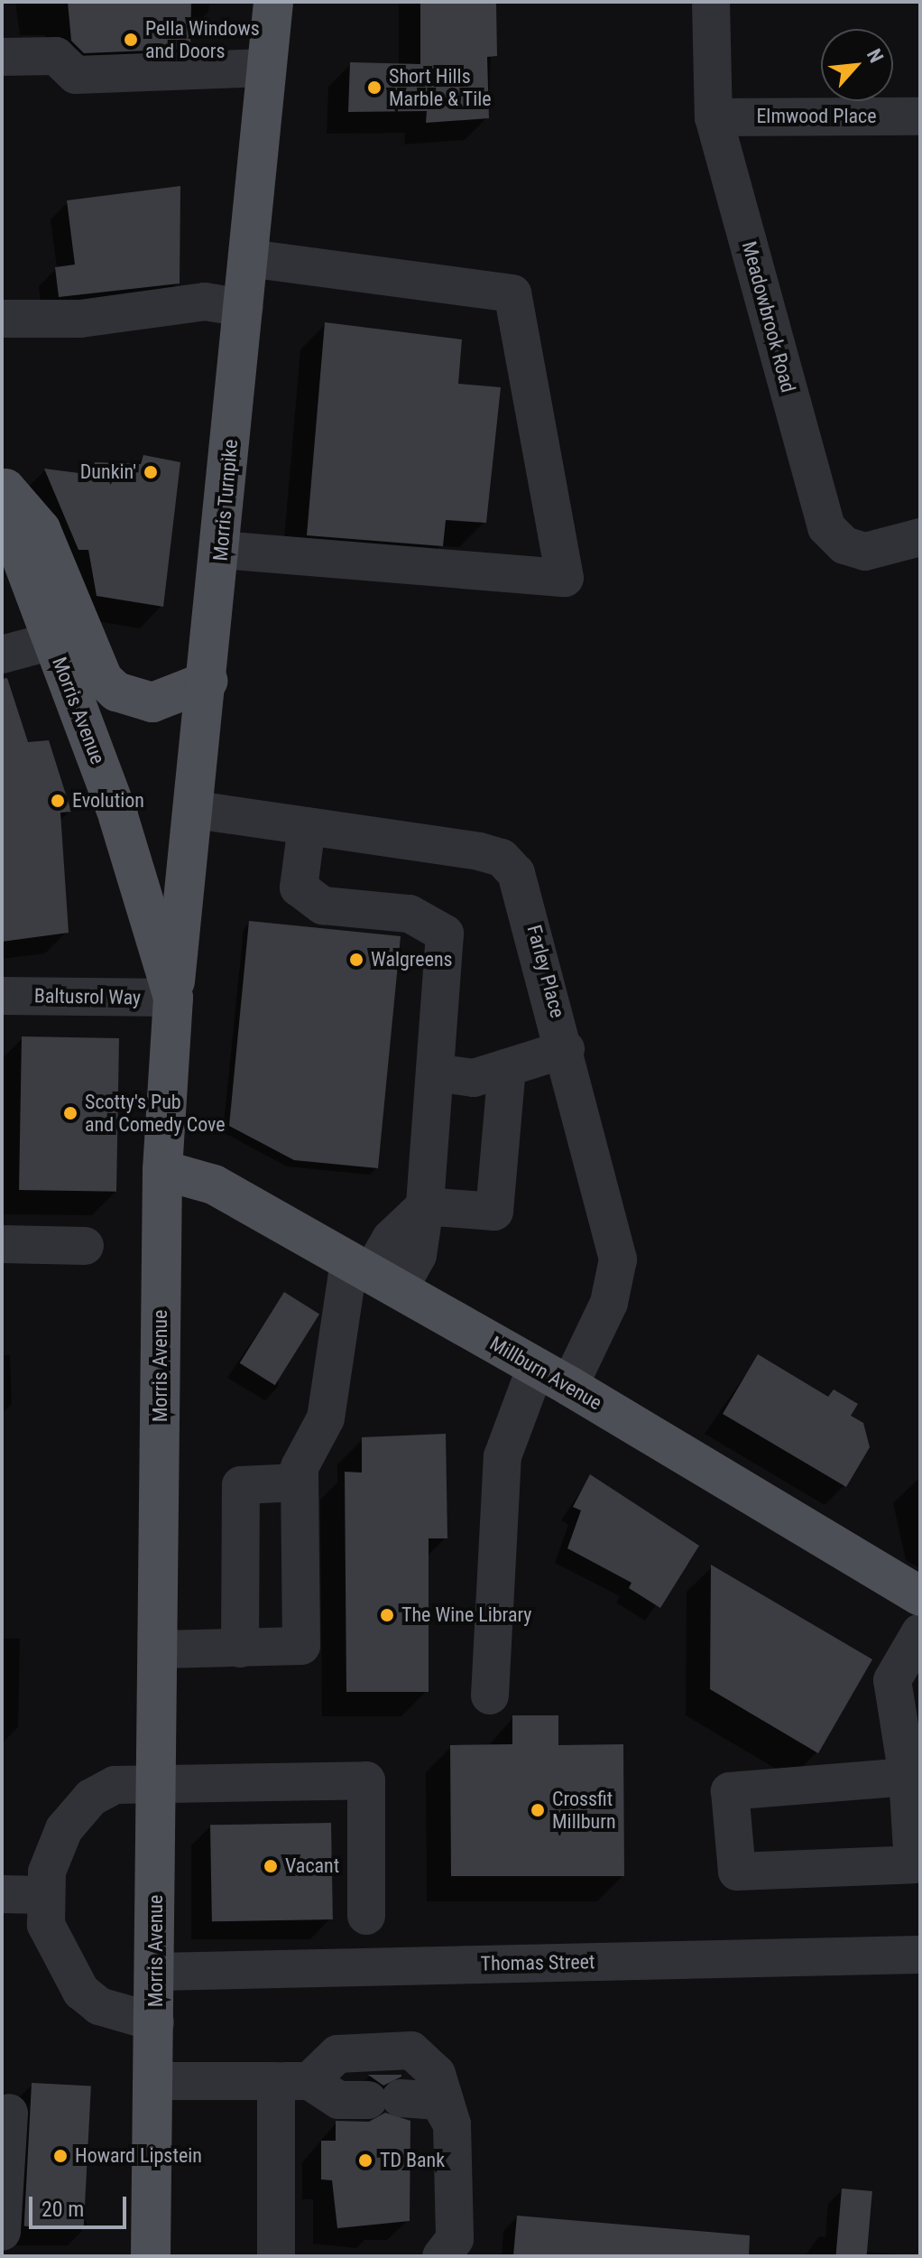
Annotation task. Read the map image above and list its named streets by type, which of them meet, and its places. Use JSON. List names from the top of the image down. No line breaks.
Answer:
{"streets":{"main road":["Morris Turnpike","Morris Avenue","Millburn Avenue"],"street":["Elmwood Place","Meadowbrook Road","Farley Place","Baltusrol Way","Thomas Street"]},"crossings":[["Elmwood Place","Meadowbrook Road"],["Morris Turnpike","Morris Avenue"],["Morris Turnpike","Farley Place"],["Morris Turnpike","Baltusrol Way"],["Morris Avenue","Baltusrol Way"],["Morris Avenue","Millburn Avenue"],["Morris Avenue","Thomas Street"],["Farley Place","Millburn Avenue"]],"places":["Pella Windows and Doors","Short Hills Marble & Tile","Dunkin'","Evolution","Walgreens","Scotty's Pub and Comedy Cove","The Wine Library","Crossfit Millburn","Vacant","Howard Lipstein","TD Bank"],"scale_bar":"20 m","north":"top right"}
